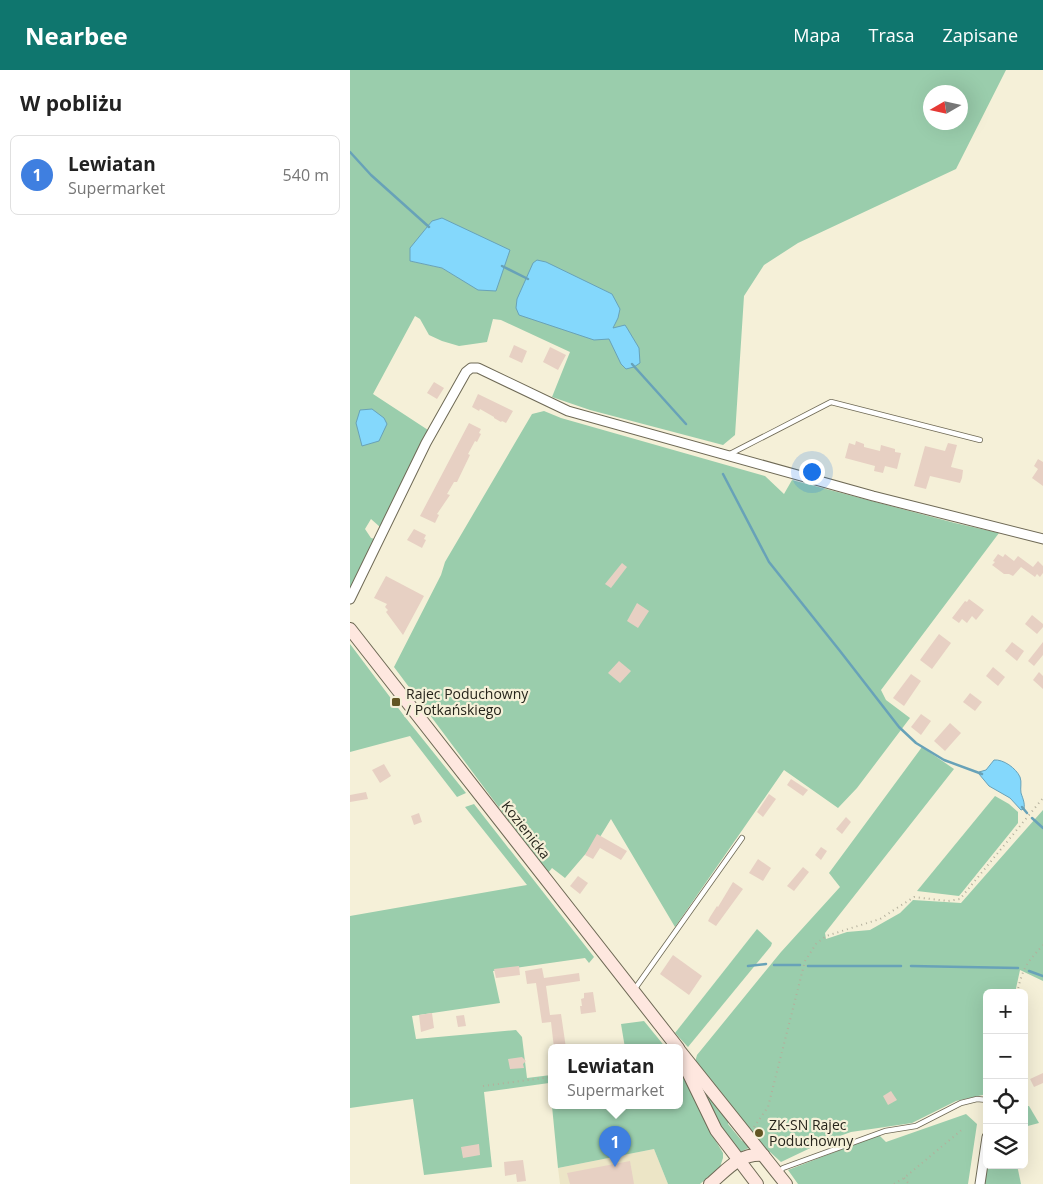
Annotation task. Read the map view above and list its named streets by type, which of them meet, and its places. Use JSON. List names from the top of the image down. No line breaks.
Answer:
{"streets":{"main road":["Kozienicka"]},"places":{"transit":["Rajec Poduchowny / Potkańskiego"],"other":["ZK-SN Rajec Poduchowny"]},"north":"left","page":{"header":"Nearbee","nav":["Mapa","Trasa","Zapisane"],"heading":"W pobliżu","list":[{"mark":"1","name":"Lewiatan","note":"Supermarket","value":"540 m"}],"map_buttons":["+","−"],"popup":["Lewiatan","Supermarket"],"pins":"1"}}
